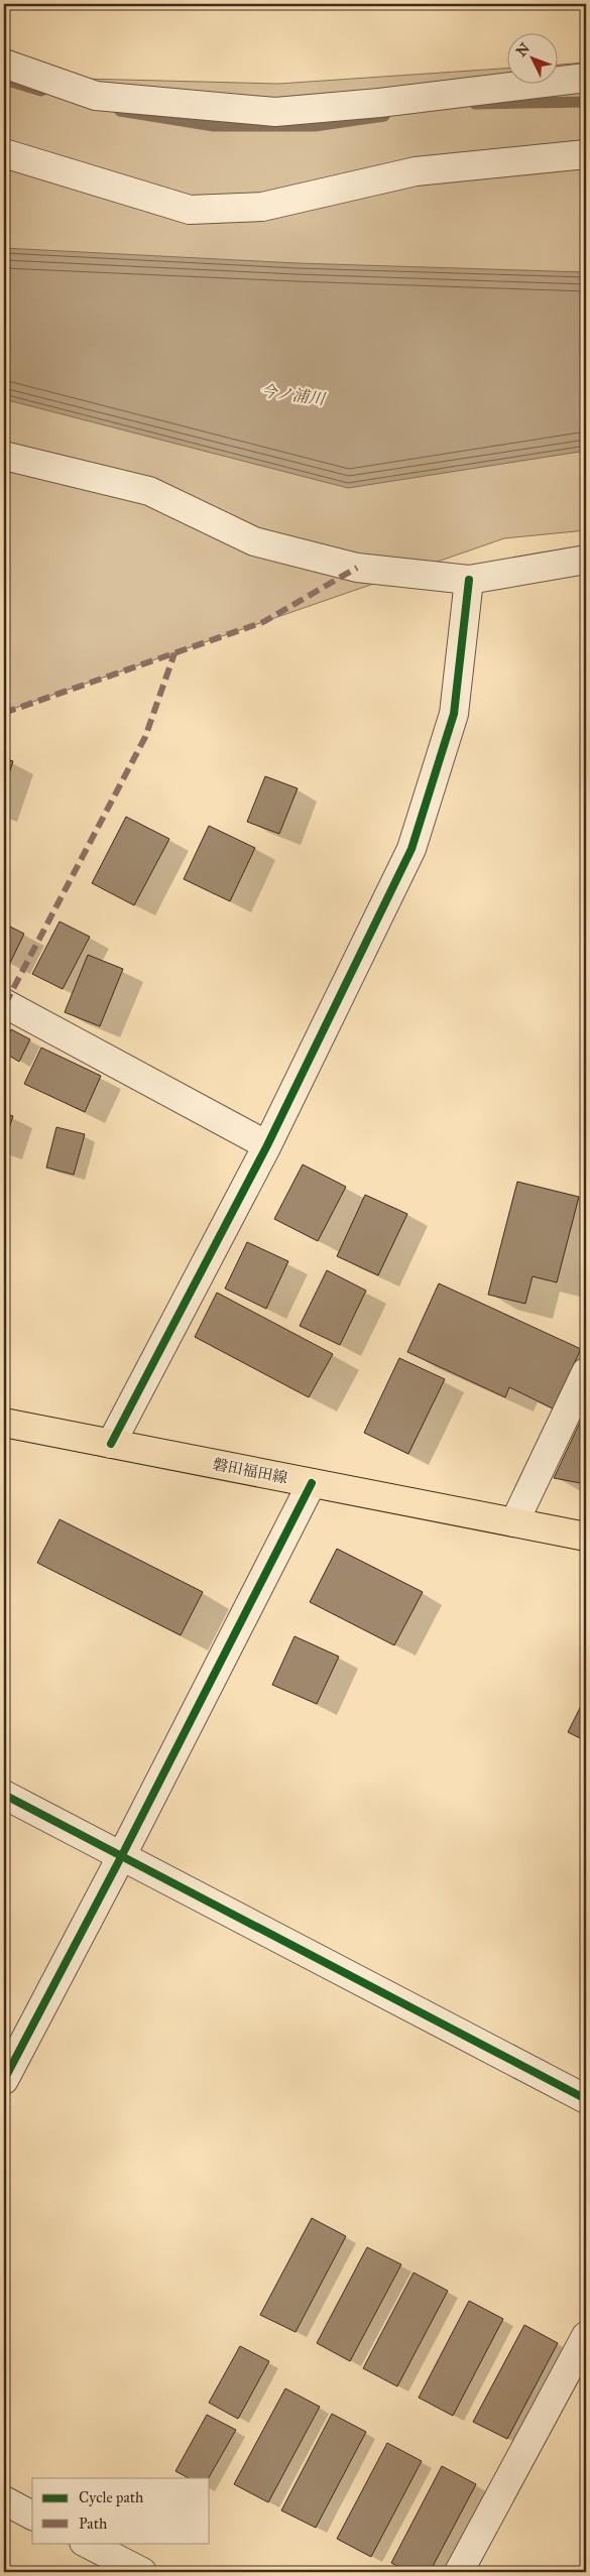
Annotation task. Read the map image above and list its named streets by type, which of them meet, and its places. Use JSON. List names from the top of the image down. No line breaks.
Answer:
{"streets":{"main road":["磐田福田線"]},"water":["今ノ浦川"],"legend":["Cycle path","Path"],"north":"top left"}
